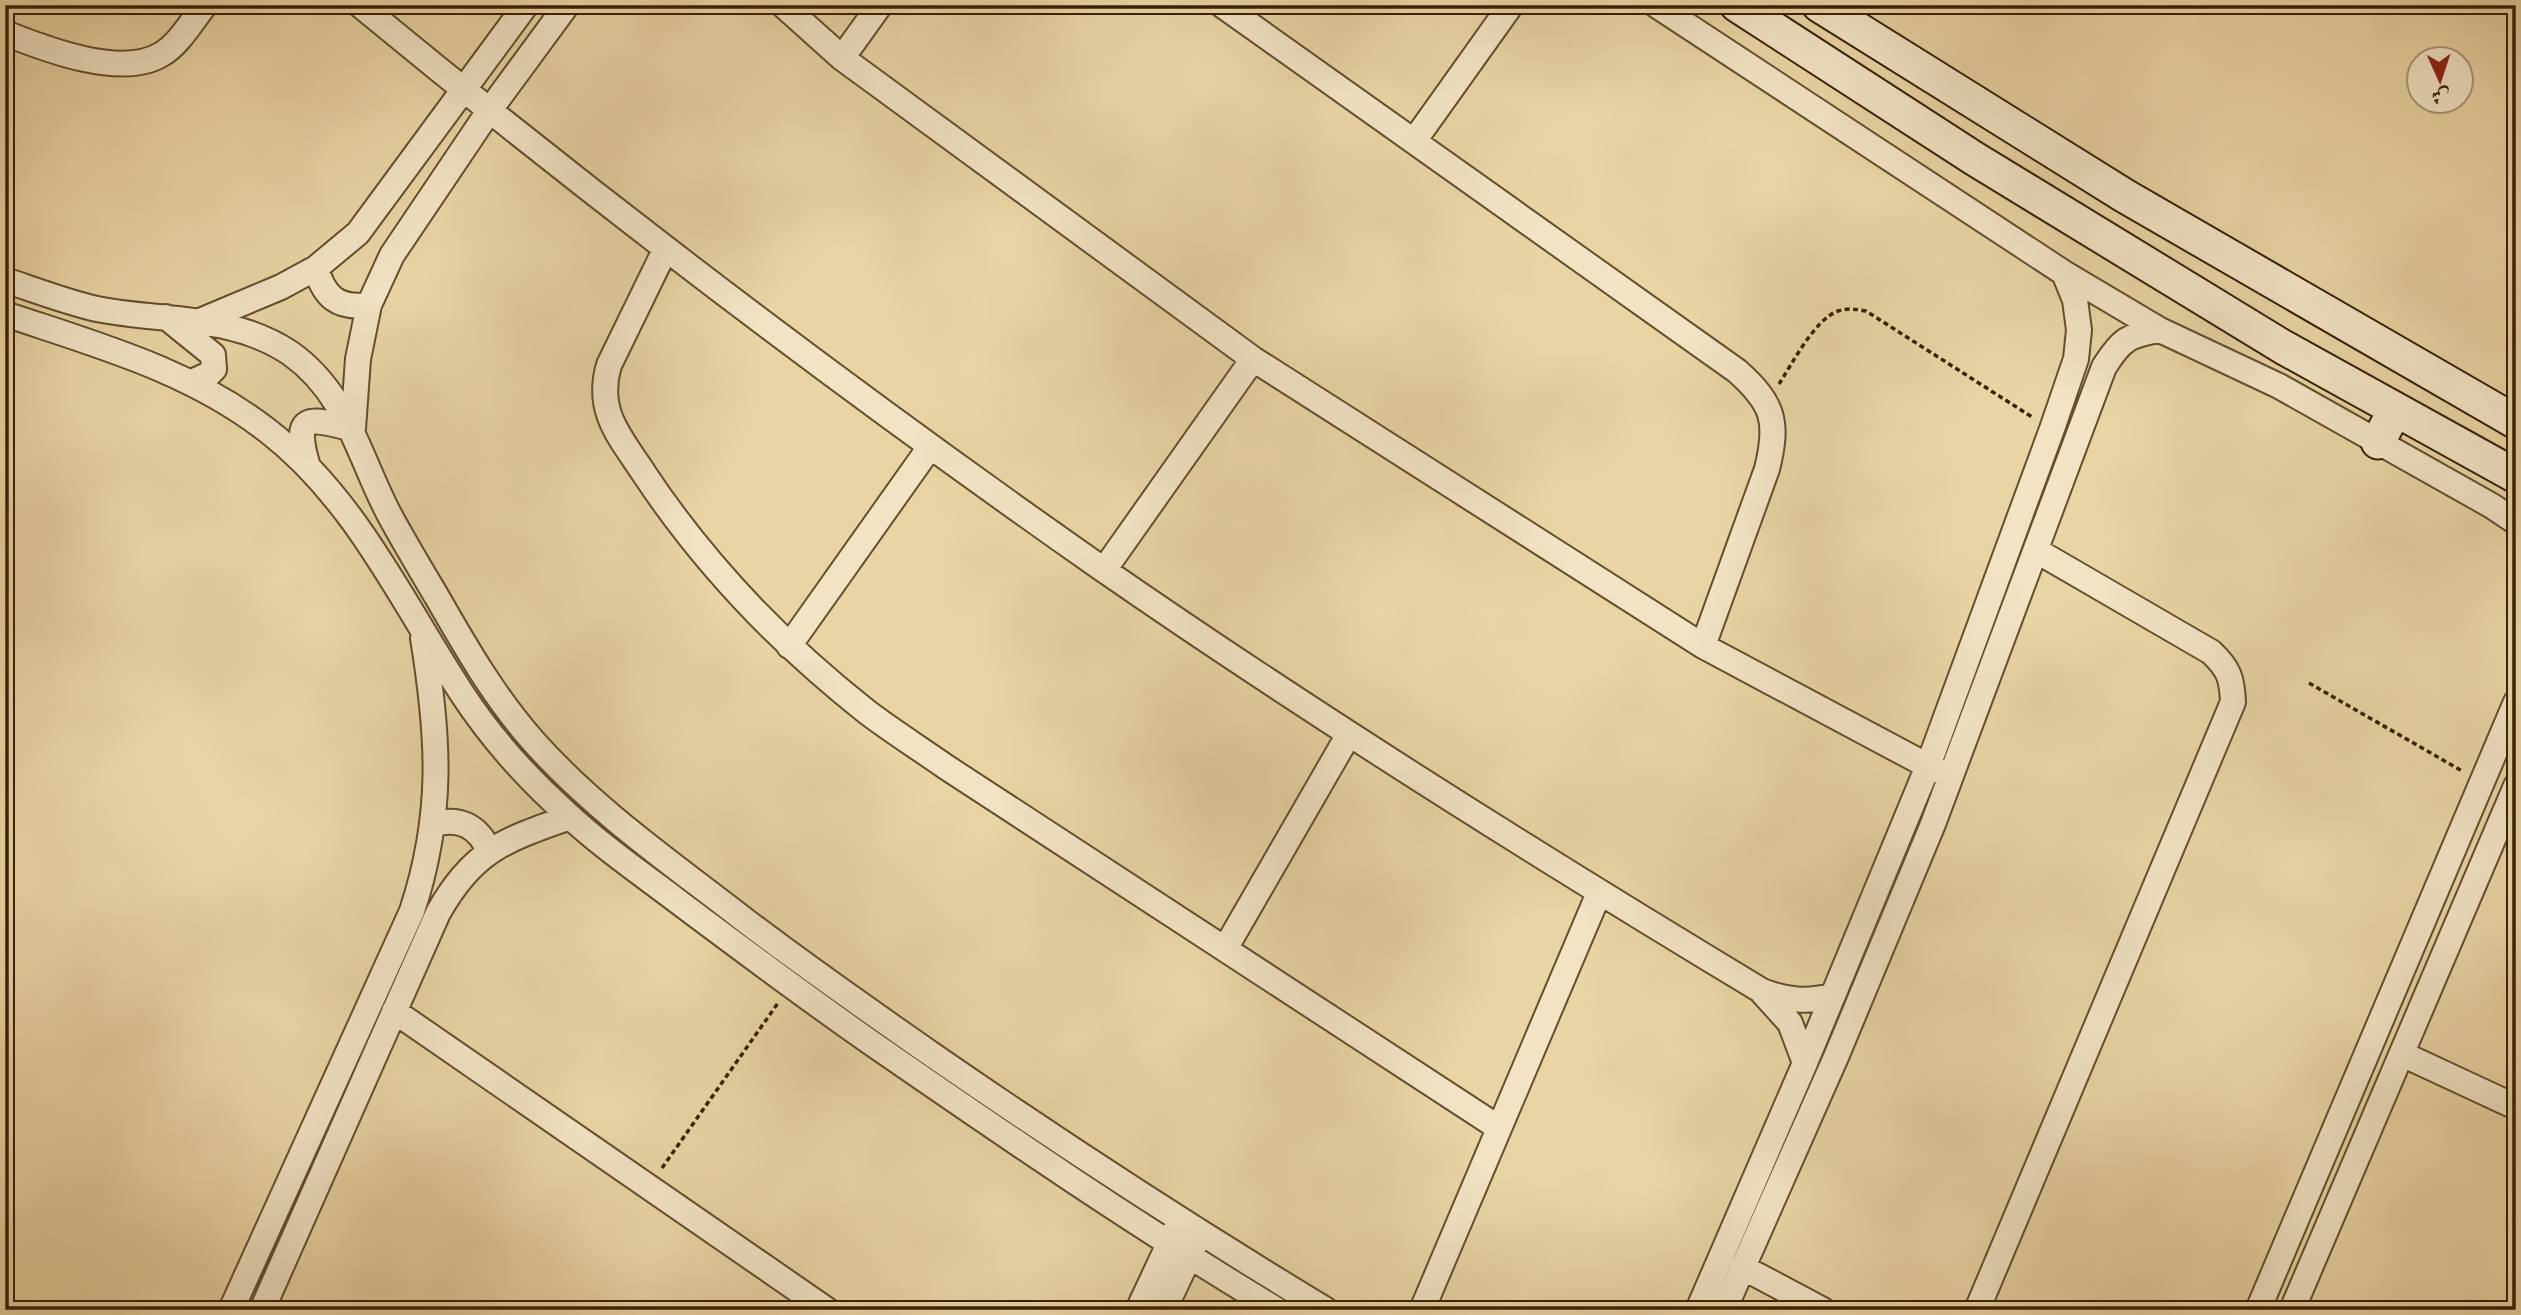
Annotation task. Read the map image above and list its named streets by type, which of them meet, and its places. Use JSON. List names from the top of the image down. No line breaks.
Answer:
{"north":"bottom"}
